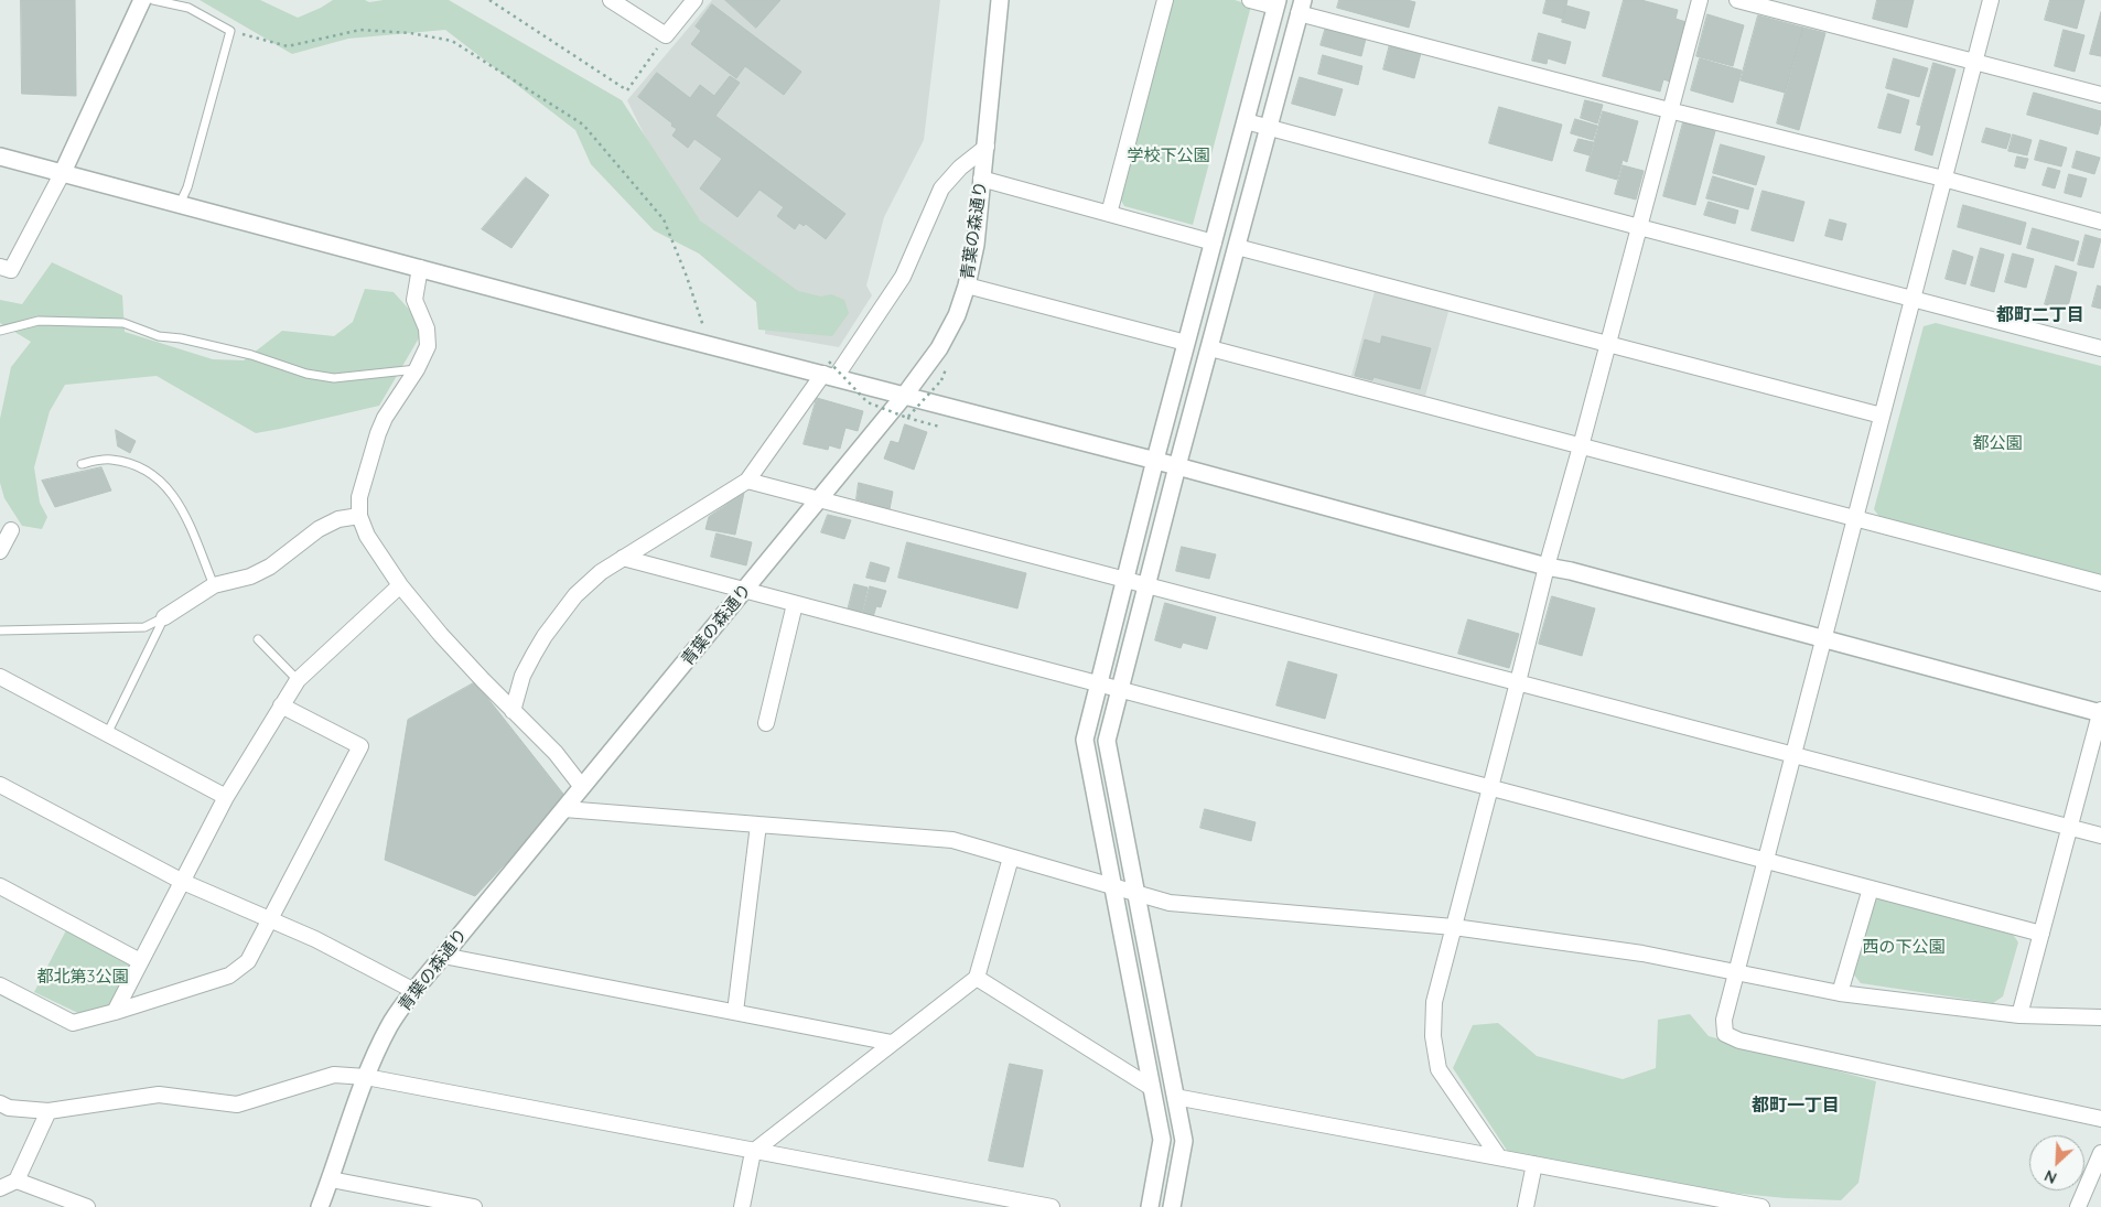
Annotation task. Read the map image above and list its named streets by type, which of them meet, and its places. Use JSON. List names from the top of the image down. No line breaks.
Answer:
{"streets":{"street":["青葉の森通り"]},"districts":["都町二丁目","都町一丁目"],"parks":["学校下公園","都公園","西の下公園","都北第3公園"],"north":"bottom left"}
